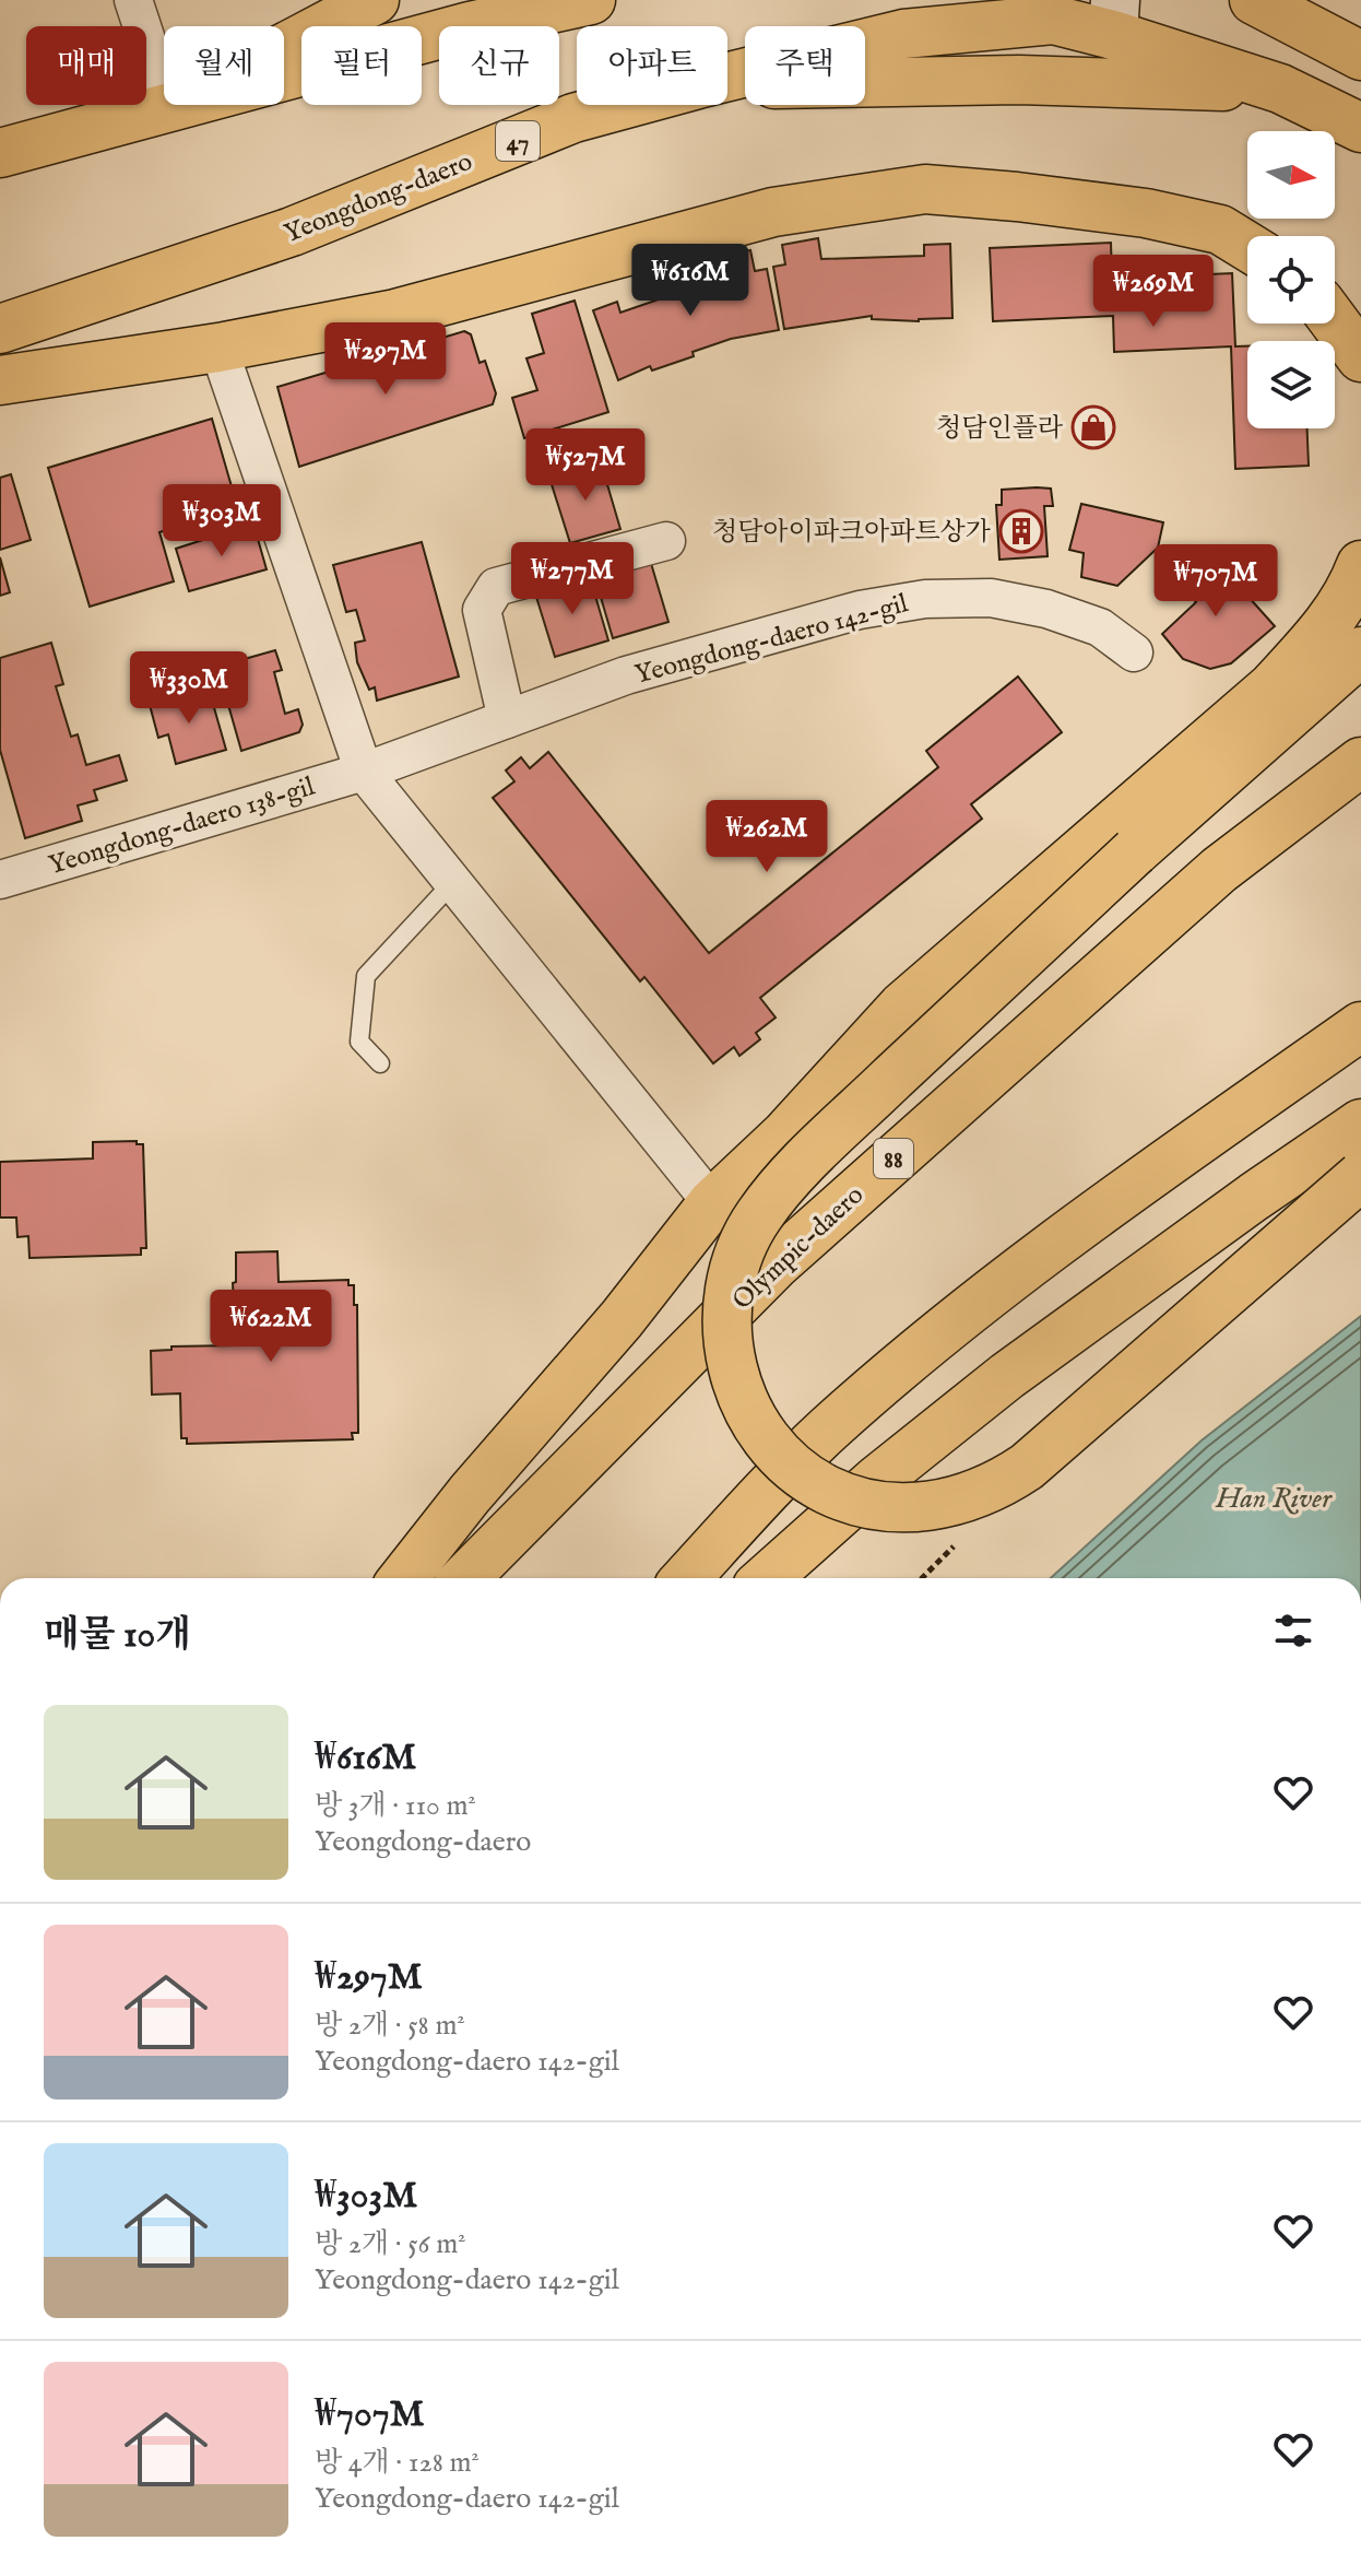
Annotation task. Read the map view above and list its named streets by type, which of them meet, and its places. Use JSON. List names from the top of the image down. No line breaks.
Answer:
{"streets":{"main road":["47","Yeongdong-daero","88","Olympic-daero"],"street":["Yeongdong-daero 142-gil","Yeongdong-daero 138-gil"]},"crossings":[["Yeongdong-daero 142-gil","Yeongdong-daero 138-gil"]],"water":["Han River"],"places":{"shop":["청담인플라"],"building":["청담아이파크아파트상가"]},"north":"right","page":{"chip":["매매","월세","필터","신규","아파트","주택"],"price":["₩616M","₩269M","₩297M","₩527M","₩303M","₩277M","₩707M","₩330M","₩262M","₩622M"],"heading":"매물 10개","list":[{"name":"₩616M","note":"방 3개 · 110 m² · Yeongdong-daero"},{"name":"₩297M","note":"방 2개 · 58 m² · Yeongdong-daero 142-gil"},{"name":"₩303M","note":"방 2개 · 56 m² · Yeongdong-daero 142-gil"},{"name":"₩707M","note":"방 4개 · 128 m² · Yeongdong-daero 142-gil"}]}}
